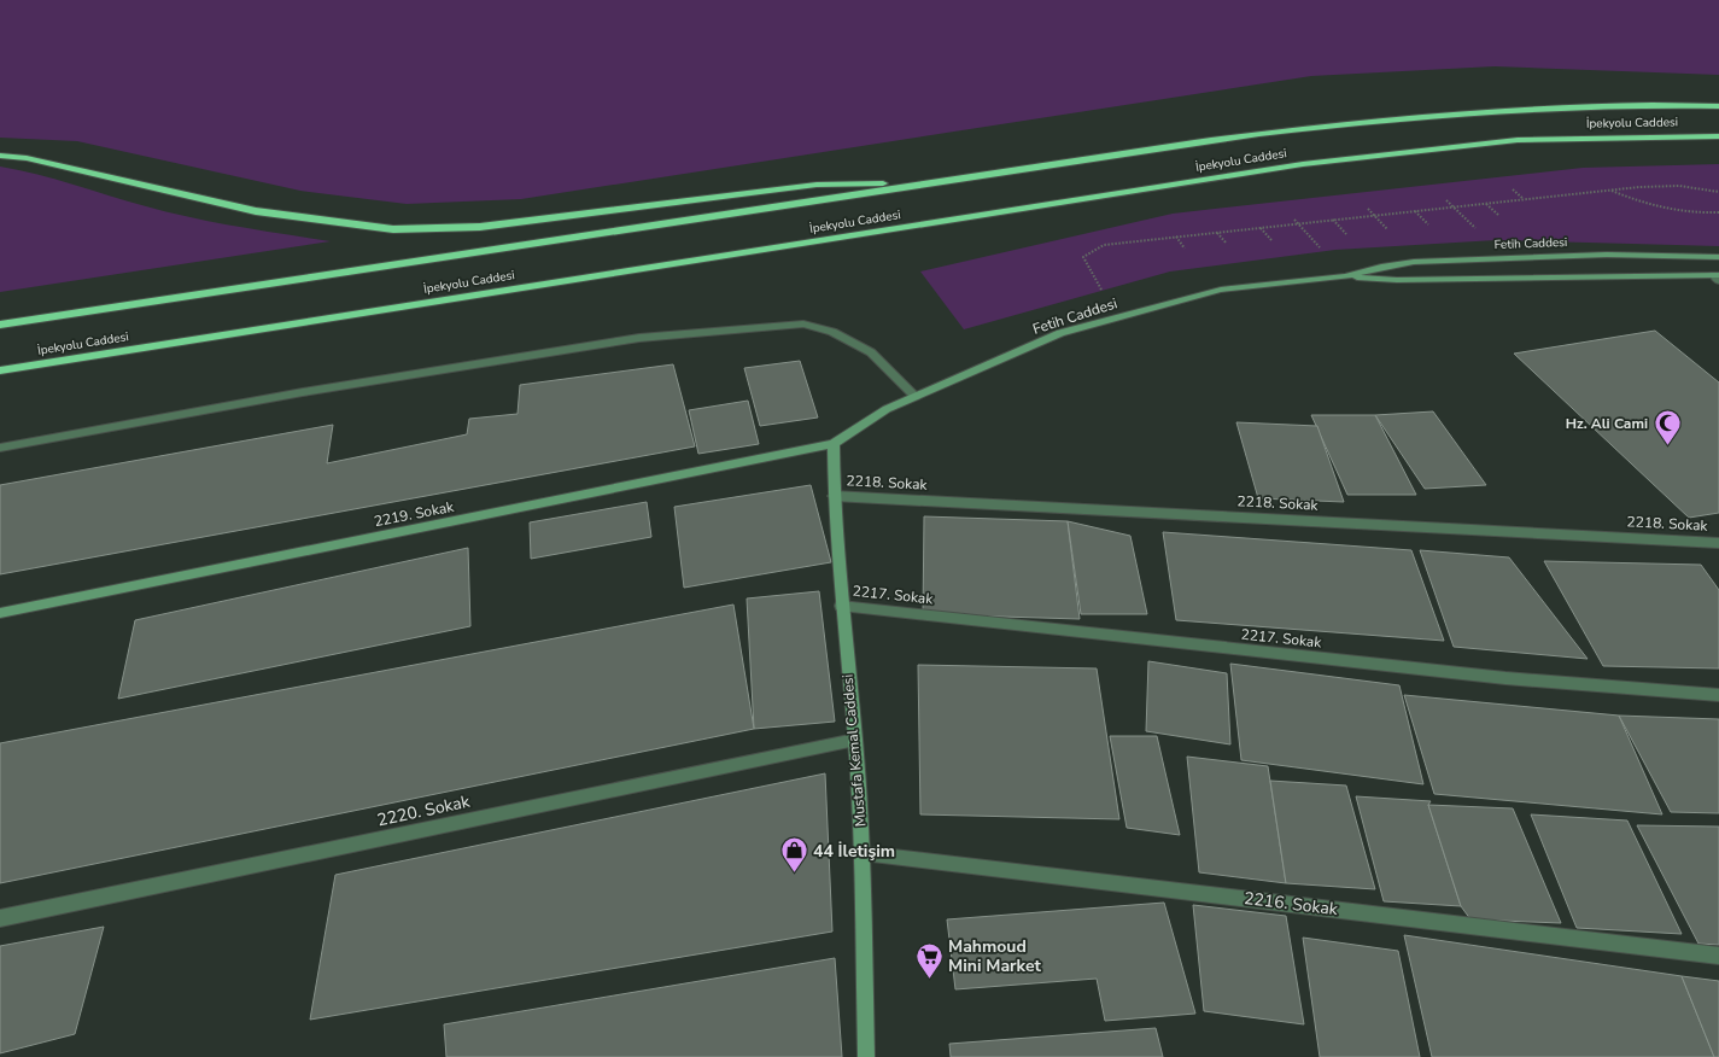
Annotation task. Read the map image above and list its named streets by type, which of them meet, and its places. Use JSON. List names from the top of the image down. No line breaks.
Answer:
{"streets":{"highway":["İpekyolu Caddesi"],"main road":["Fetih Caddesi","2219. Sokak","Mustafa Kemal Caddesi"],"street":["2218. Sokak","2217. Sokak","2220. Sokak","2216. Sokak"]},"crossings":[["Fetih Caddesi","2219. Sokak"],["Fetih Caddesi","Mustafa Kemal Caddesi"],["2218. Sokak","Mustafa Kemal Caddesi"],["2219. Sokak","Mustafa Kemal Caddesi"],["2217. Sokak","Mustafa Kemal Caddesi"],["Mustafa Kemal Caddesi","2220. Sokak"],["Mustafa Kemal Caddesi","2216. Sokak"]],"places":{"mosque":["Hz. Ali Cami"],"shop":["44 İletişim"],"supermarket":["Mahmoud Mini Market"]}}
